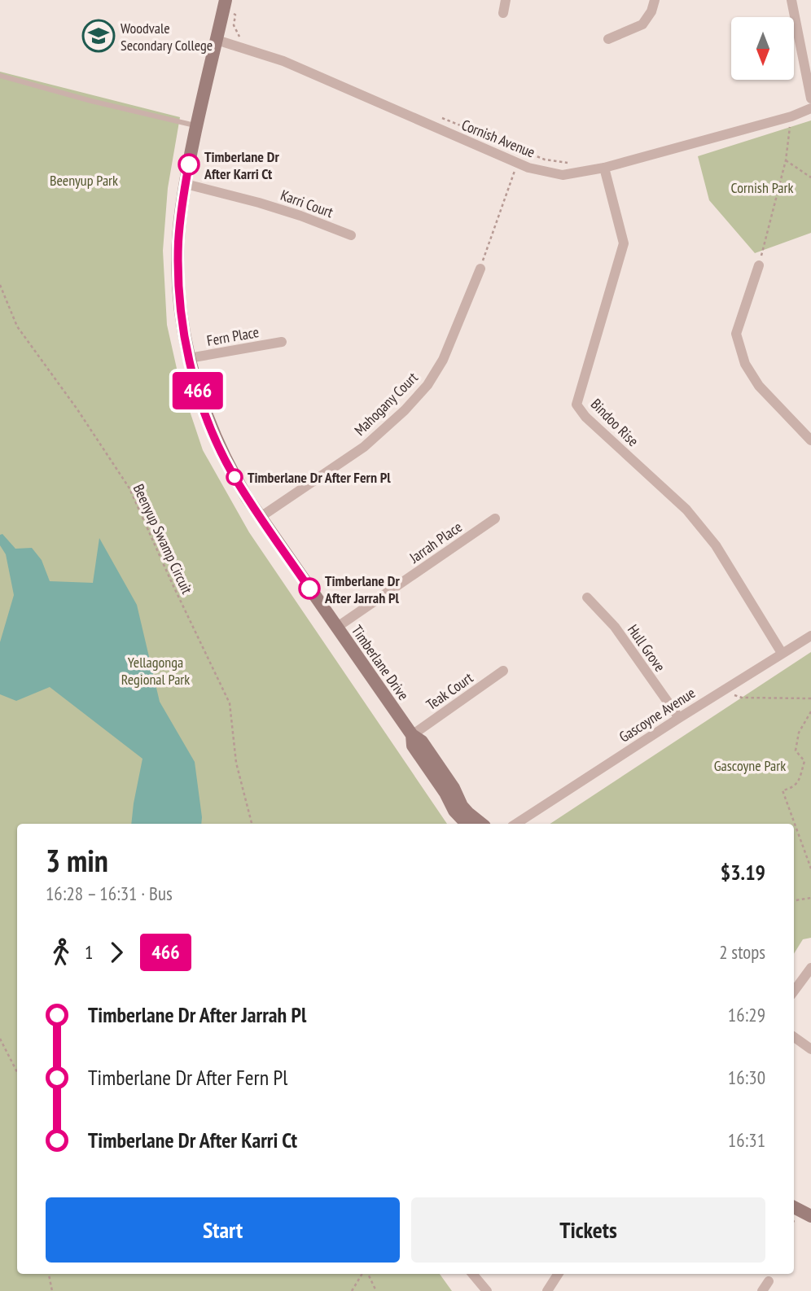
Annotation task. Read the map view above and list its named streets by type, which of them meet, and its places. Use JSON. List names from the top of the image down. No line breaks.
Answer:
{"streets":{"street":["Cornish Avenue","Karri Court","Fern Place","Mahogany Court","Bindoo Rise","Jarrah Place","Hull Grove","Timberlane Drive","Teak Court","Gascoyne Avenue"],"path":["Beenyup Swamp Circuit"]},"crossings":[["Cornish Avenue","Bindoo Rise"],["Cornish Avenue","Timberlane Drive"],["Karri Court","Timberlane Drive"],["Fern Place","Timberlane Drive"],["Mahogany Court","Timberlane Drive"],["Bindoo Rise","Gascoyne Avenue"],["Jarrah Place","Timberlane Drive"],["Hull Grove","Gascoyne Avenue"],["Timberlane Drive","Teak Court"]],"parks":["Beenyup Park","Cornish Park","Yellagonga Regional Park","Gascoyne Park"],"places":{"school or university":["Woodvale Secondary College"],"other":["Timberlane Dr After Karri Ct","Timberlane Dr After Fern Pl","Timberlane Dr After Jarrah Pl"]},"lines":["bus line 466"],"north":"bottom","page":{"on_map":"466","heading":["3 min","16:28 – 16:31 · Bus","$3.19"],"legs":["1","466","2 stops"],"list":[{"name":"Timberlane Dr After Jarrah Pl","value":"16:29"},{"name":"Timberlane Dr After Fern Pl","value":"16:30"},{"name":"Timberlane Dr After Karri Ct","value":"16:31"}],"buttons":["Start","Tickets"]}}
